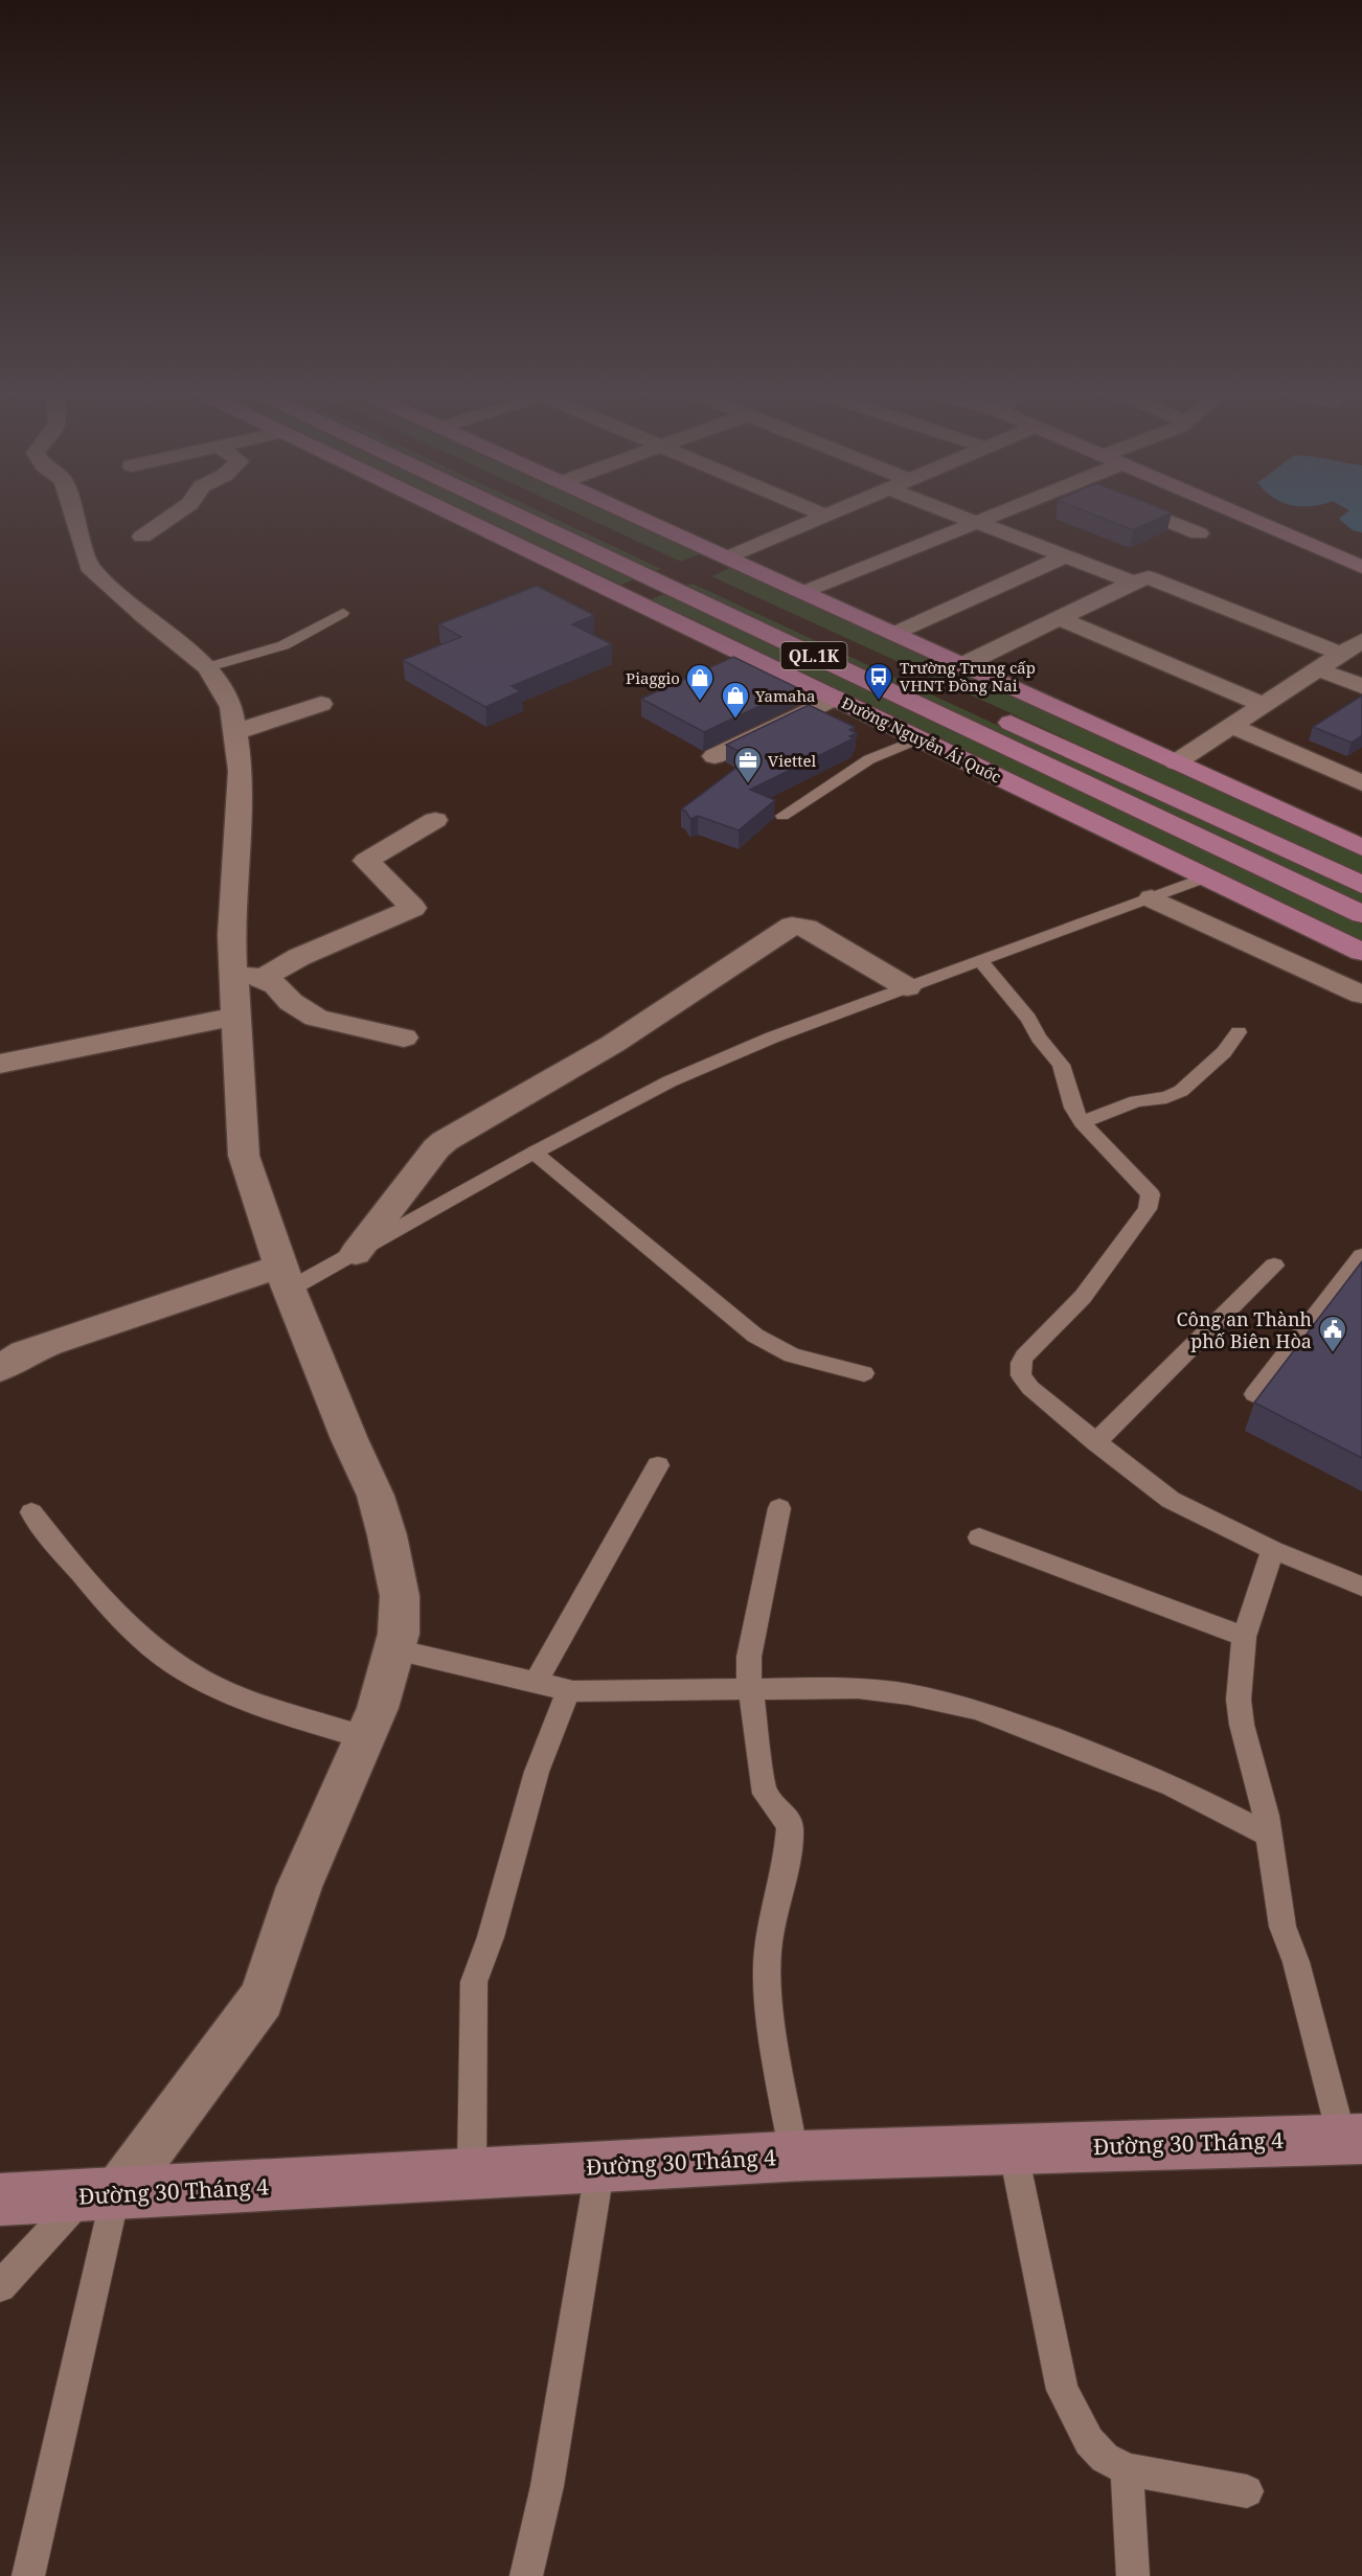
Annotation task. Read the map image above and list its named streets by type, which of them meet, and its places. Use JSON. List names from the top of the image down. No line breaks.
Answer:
{"streets":{"main road":["QL.1K","Đường Nguyễn Ái Quốc"],"street":["Đường 30 Tháng 4"]},"places":{"bus stop":["Trường Trung cấp VHNT Đồng Nai"],"shop":["Piaggio","Yamaha"],"office":["Viettel"],"public building":["Công an Thành phố Biên Hòa"]}}
